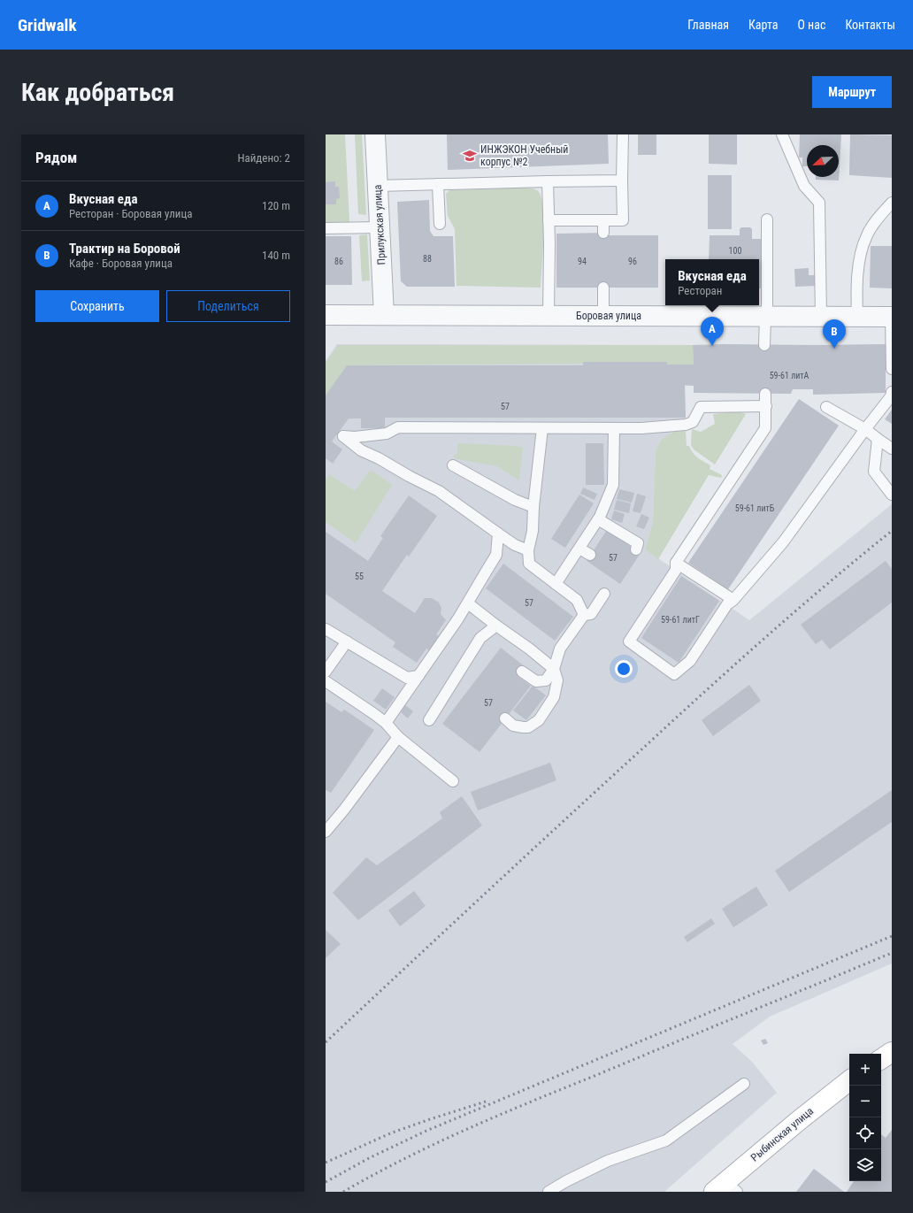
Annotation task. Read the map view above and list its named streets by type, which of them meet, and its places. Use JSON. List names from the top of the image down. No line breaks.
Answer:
{"streets":{"main road":["Рыбинская улица"],"street":["Прилукская улица","Боровая улица"]},"crossings":[["Прилукская улица","Боровая улица"]],"places":{"school or university":["ИНЖЭКОН Учебный корпус №2"]},"house_numbers":["100","88","86","94","96","59-61 литА","57","59-61 литБ","57","55","57","59-61 литГ","57"],"north":"bottom left","page":{"header":"Gridwalk","nav":["Главная","Карта","О нас","Контакты"],"buttons":["Маршрут",["Сохранить","Поделиться"]],"title":"Как добраться","heading":["Рядом","Найдено: 2"],"list":[{"mark":"A","name":"Вкусная еда","note":"Ресторан · Боровая улица","value":"120 m"},{"mark":"B","name":"Трактир на Боровой","note":"Кафе · Боровая улица","value":"140 m"}],"popup":["Вкусная еда","Ресторан"],"pins":["A","B"],"map_buttons":["+","−"]}}
